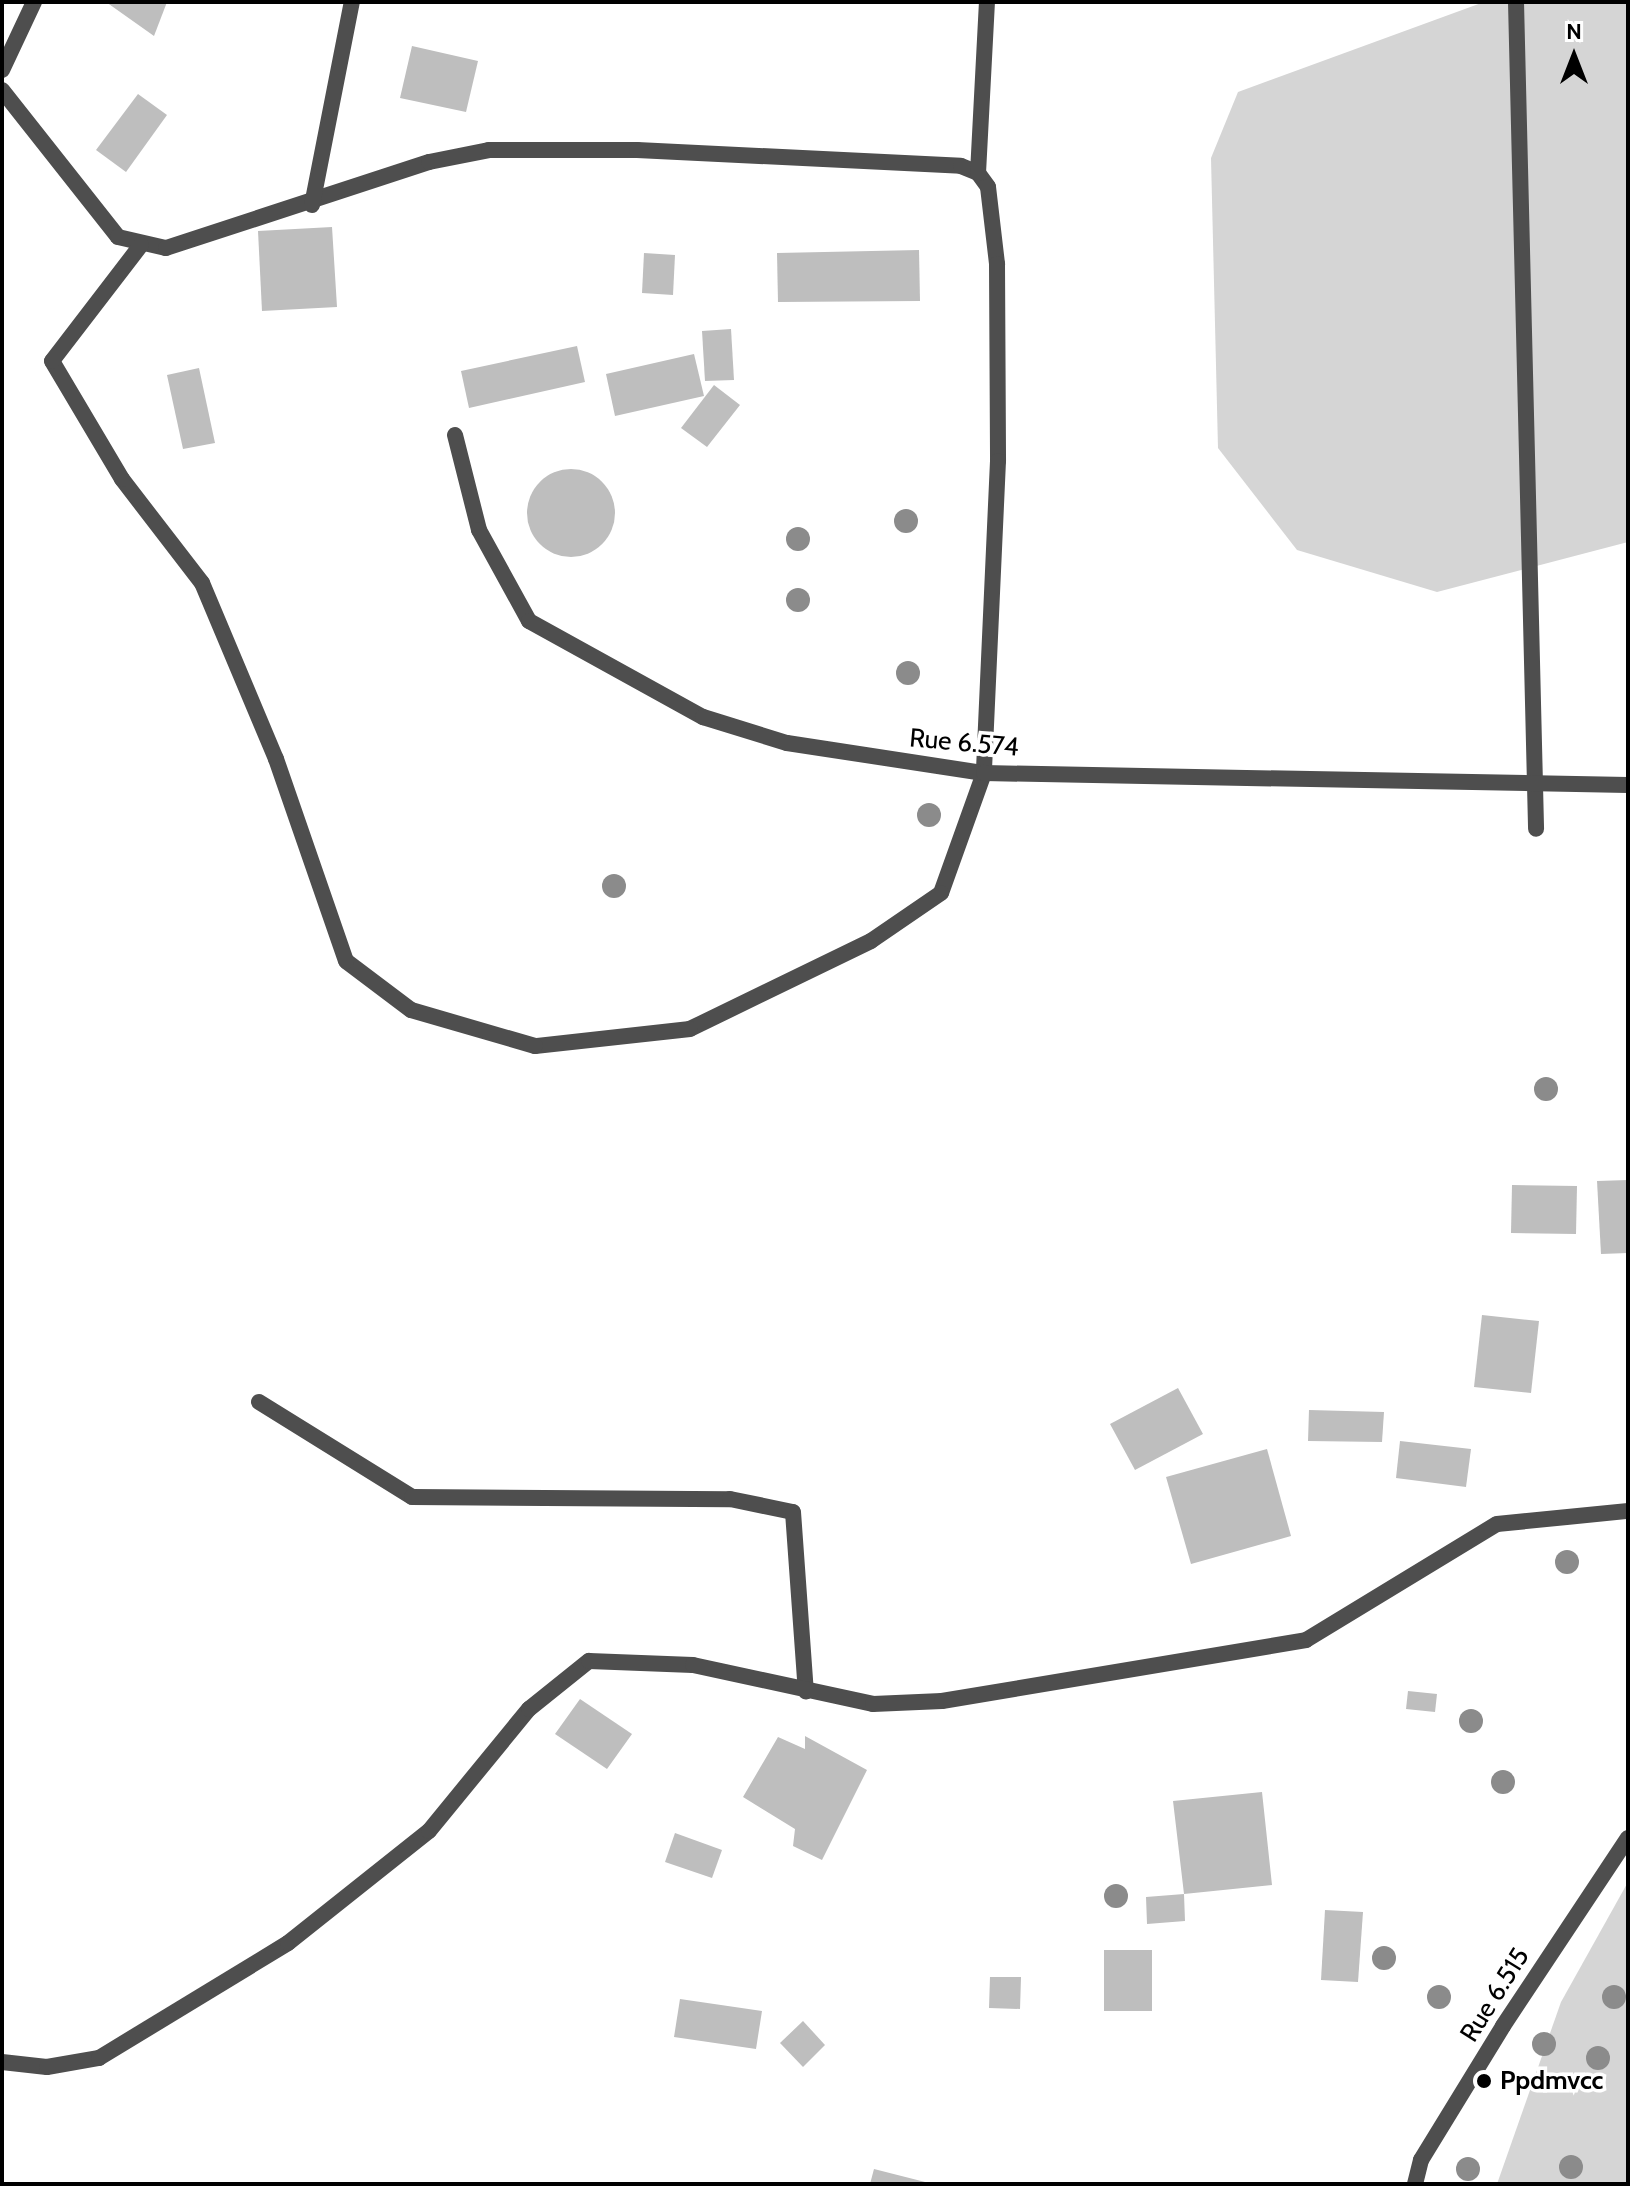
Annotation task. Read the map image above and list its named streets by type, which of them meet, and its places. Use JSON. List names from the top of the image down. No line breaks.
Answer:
{"streets":{"street":["Rue 6.574","Rue 6.515"]},"places":["Ppdmvcc"],"north":"top"}
